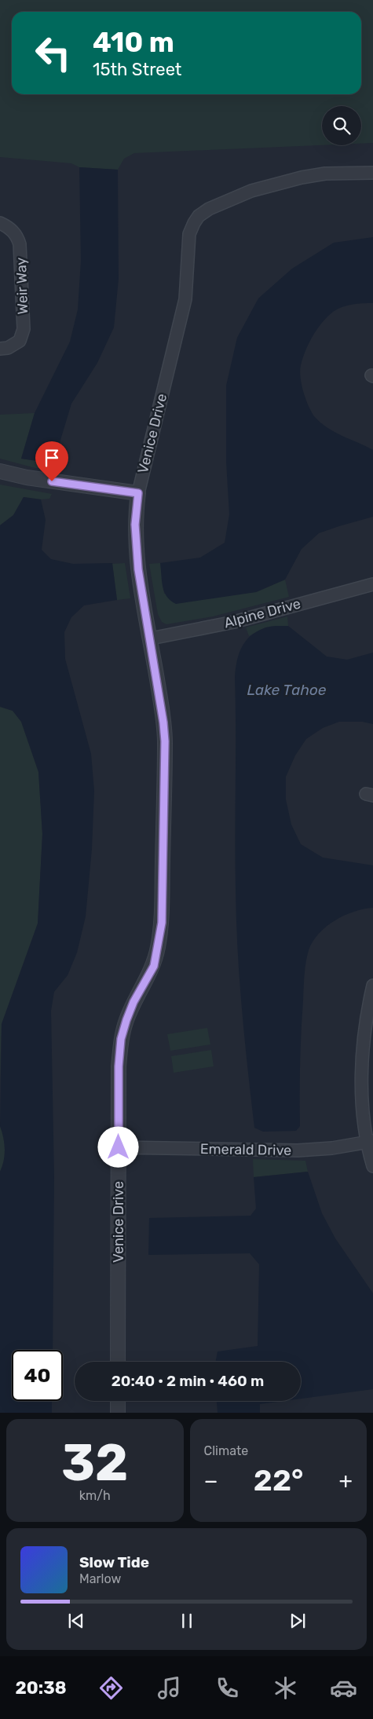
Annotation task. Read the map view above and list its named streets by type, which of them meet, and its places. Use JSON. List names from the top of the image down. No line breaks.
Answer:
{"streets":{"street":["Weir Way","Venice Drive","Alpine Drive","Emerald Drive"]},"crossings":[["Venice Drive","Alpine Drive"],["Venice Drive","Emerald Drive"]],"water":["Lake Tahoe"],"page":{"turn":["410 m","15th Street"],"limit":"40","trip":"20:40 · 2 min · 460 m","tile":[["32","km/h"],"Climate"],"heat":["−","22°","+"],"song":["Slow Tide","Marlow"],"tabs":"20:38"}}
